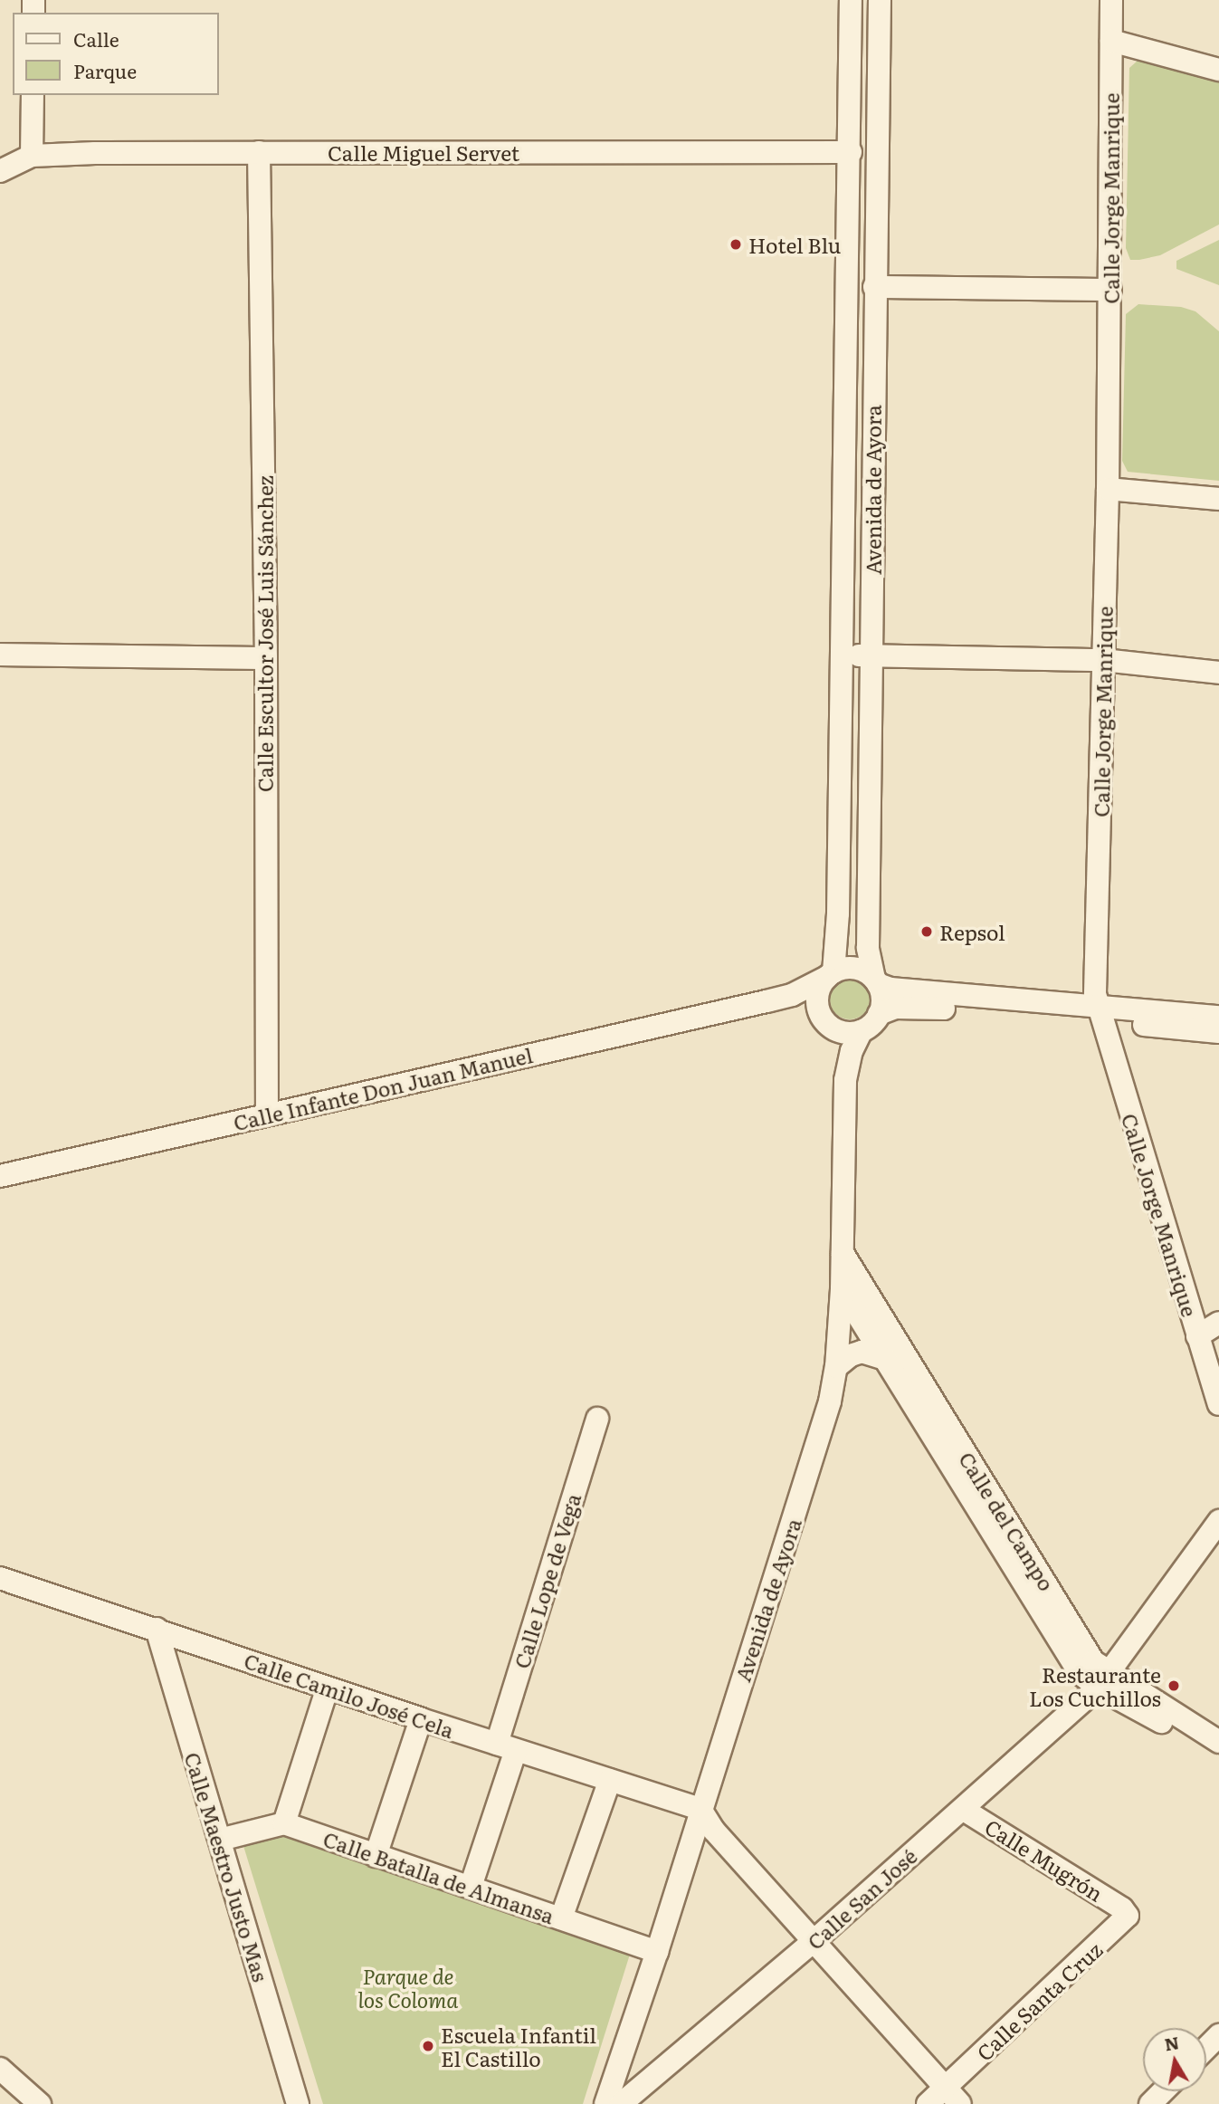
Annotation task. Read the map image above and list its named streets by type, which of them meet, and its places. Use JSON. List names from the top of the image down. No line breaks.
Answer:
{"streets":{"street":["Calle Miguel Servet","Calle Jorge Manrique","Avenida de Ayora","Calle Escultor José Luis Sánchez","Calle Infante Don Juan Manuel","Calle del Campo","Calle Lope de Vega","Calle Camilo José Cela","Calle Mugrón","Calle Maestro Justo Mas","Calle Batalla de Almansa","Calle San José","Calle Santa Cruz"]},"crossings":[["Calle Miguel Servet","Avenida de Ayora"],["Calle Miguel Servet","Calle Escultor José Luis Sánchez"],["Avenida de Ayora","Calle Infante Don Juan Manuel"],["Avenida de Ayora","Calle del Campo"],["Avenida de Ayora","Calle Camilo José Cela"],["Avenida de Ayora","Calle Batalla de Almansa"],["Calle Escultor José Luis Sánchez","Calle Infante Don Juan Manuel"],["Calle del Campo","Calle San José"],["Calle Lope de Vega","Calle Camilo José Cela"],["Calle Lope de Vega","Calle Batalla de Almansa"],["Calle Camilo José Cela","Calle Maestro Justo Mas"],["Calle Mugrón","Calle San José"],["Calle Mugrón","Calle Santa Cruz"]],"parks":["Parque de los Coloma"],"places":["Hotel Blu","Repsol","Restaurante Los Cuchillos","Escuela Infantil El Castillo"],"legend":["Calle","Parque"],"north":"top"}
